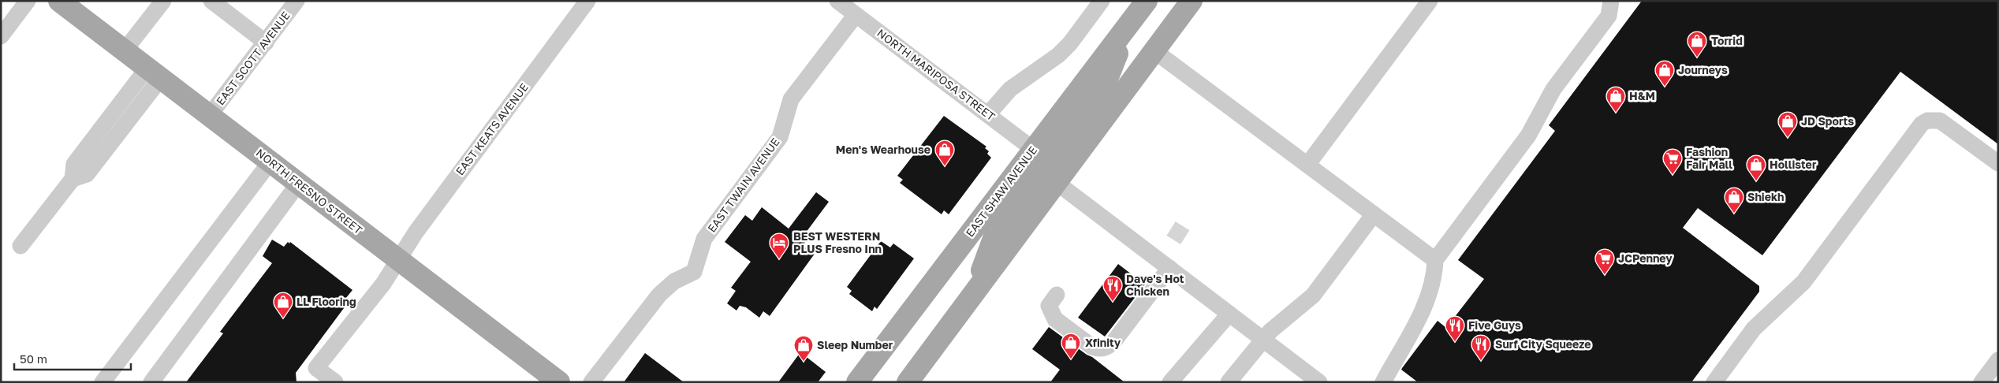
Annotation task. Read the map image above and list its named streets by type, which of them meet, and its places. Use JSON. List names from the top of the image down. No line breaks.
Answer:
{"streets":{"main road":["NORTH FRESNO STREET","EAST SHAW AVENUE"],"street":["EAST SCOTT AVENUE","NORTH MARIPOSA STREET","EAST KEATS AVENUE","EAST TWAIN AVENUE"]},"crossings":[["EAST SCOTT AVENUE","NORTH FRESNO STREET"],["NORTH MARIPOSA STREET","EAST TWAIN AVENUE"],["NORTH MARIPOSA STREET","EAST SHAW AVENUE"],["EAST KEATS AVENUE","NORTH FRESNO STREET"]],"places":{"shop":["Torrid","Journeys","H&M","JD Sports","Men's Wearhouse","Hollister","Shiekh","LL Flooring","Xfinity","Sleep Number"],"supermarket":["Fashion Fair Mall","JCPenney"],"hotel":["BEST WESTERN PLUS Fresno Inn"],"restaurant":["Dave's Hot Chicken","Five Guys","Surf City Squeeze"]},"scale_bar":"50 m"}
